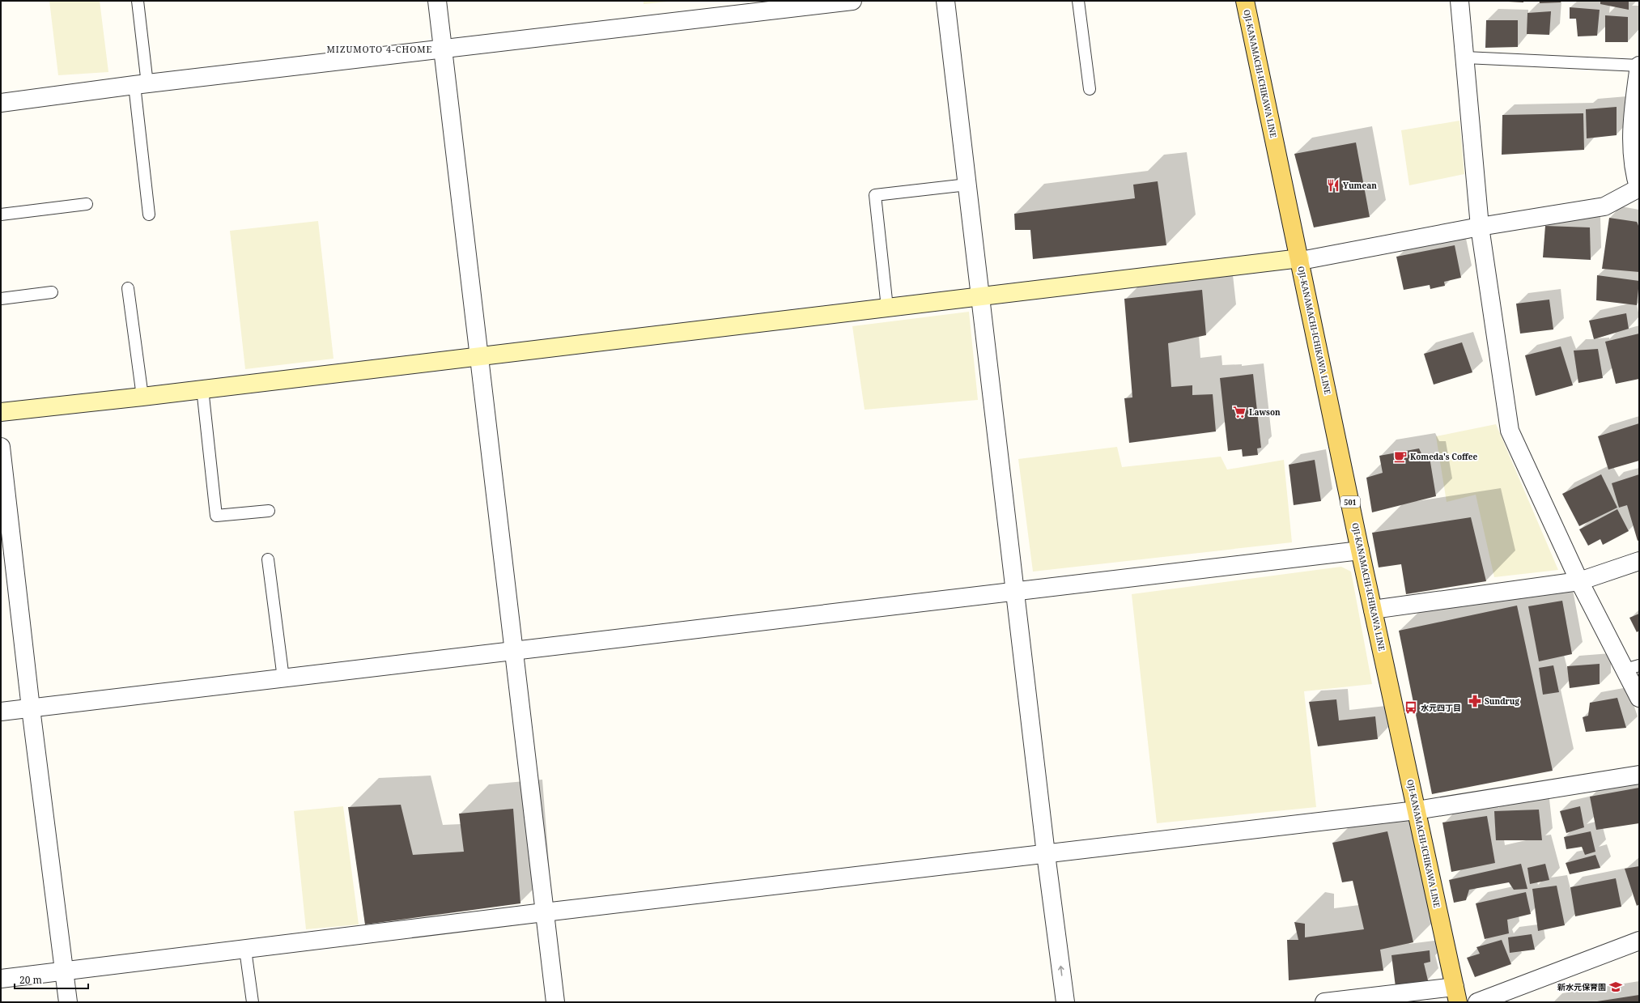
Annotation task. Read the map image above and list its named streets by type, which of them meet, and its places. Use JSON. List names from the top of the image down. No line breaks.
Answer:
{"streets":{"main road":["OJI-KANAMACHI-ICHIKAWA LINE","501"]},"districts":["MIZUMOTO 4-CHOME"],"places":{"restaurant":["Yumean"],"supermarket":["Lawson"],"cafe":["Komeda's Coffee"],"pharmacy":["Sundrug"],"bus stop":["水元四丁目"],"school or university":["新水元保育園"]},"scale_bar":"20 m"}
